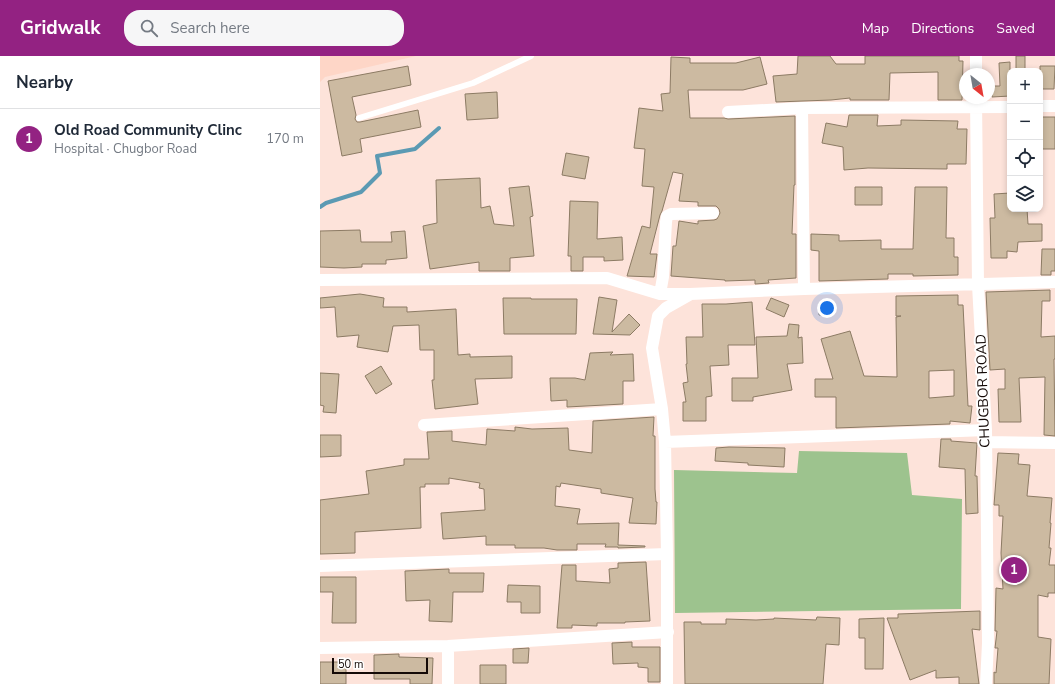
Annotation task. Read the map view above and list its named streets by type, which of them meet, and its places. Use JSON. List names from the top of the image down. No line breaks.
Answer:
{"streets":{"street":["CHUGBOR ROAD"]},"scale_bar":"50 m","north":"bottom right","page":{"header":"Gridwalk","search":"Search here","nav":["Map","Directions","Saved"],"heading":"Nearby","map_buttons":["+","−"],"list":[{"mark":"1","name":"Old Road Community Clinc","note":"Hospital · Chugbor Road","value":"170 m"}],"pins":"1","scale":"50 m"}}
